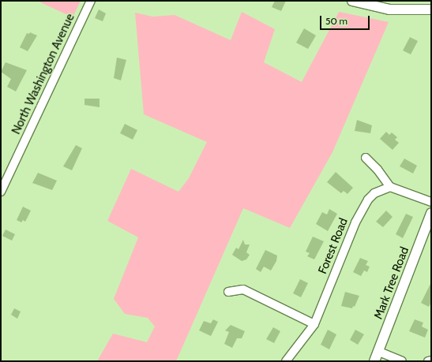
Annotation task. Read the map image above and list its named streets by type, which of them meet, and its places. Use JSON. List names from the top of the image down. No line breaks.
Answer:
{"streets":{"street":["North Washington Avenue","Forest Road","Mark Tree Road"]},"scale_bar":"50 m"}
